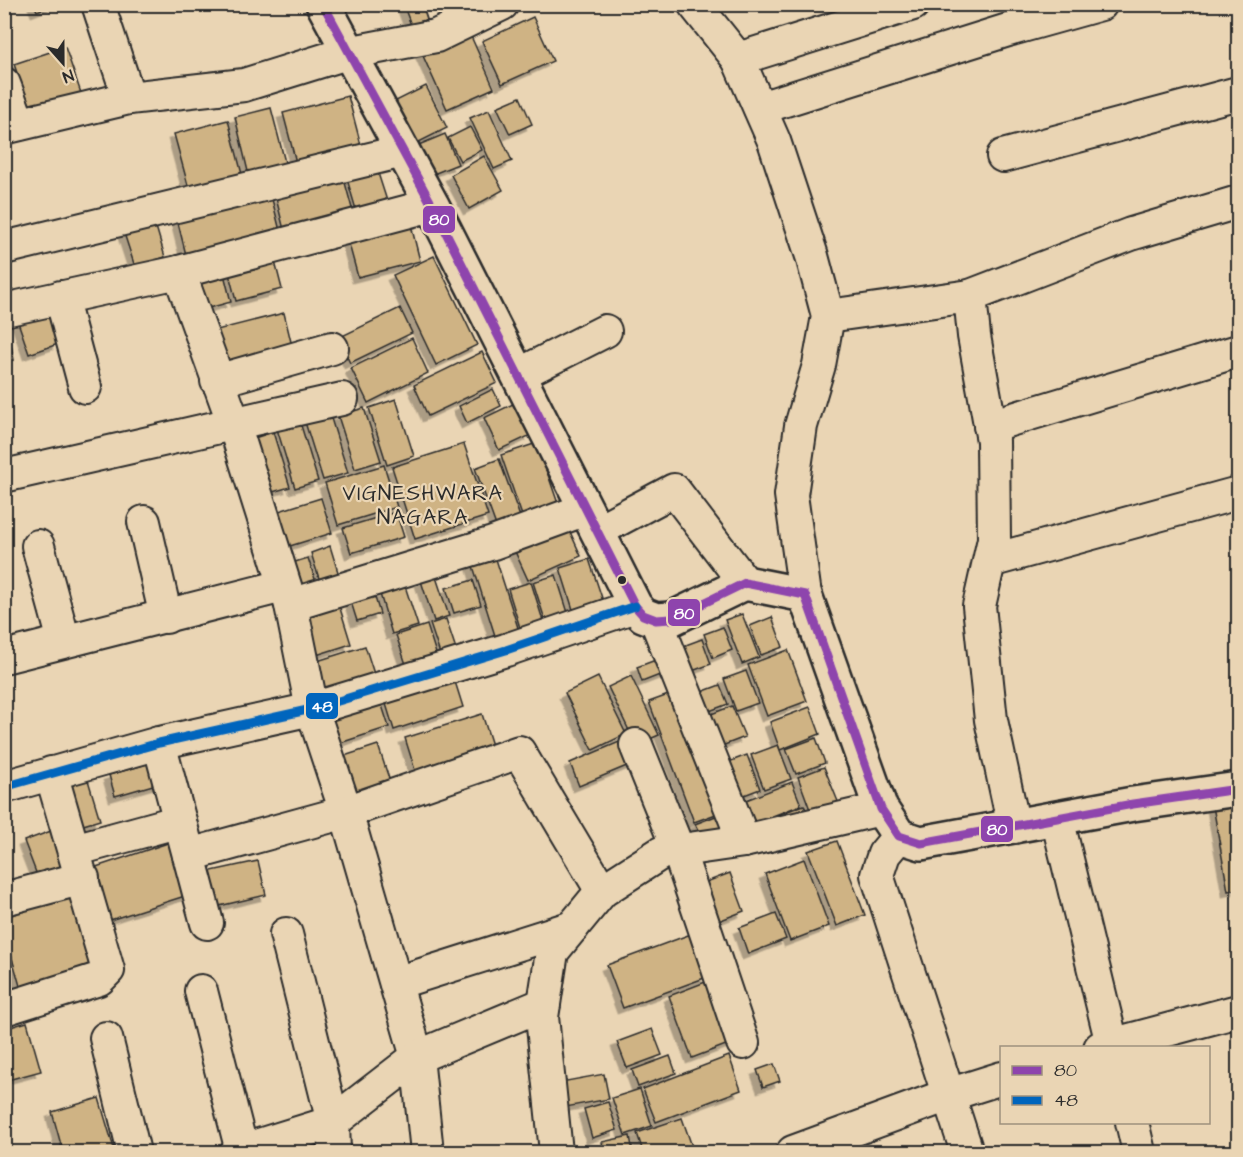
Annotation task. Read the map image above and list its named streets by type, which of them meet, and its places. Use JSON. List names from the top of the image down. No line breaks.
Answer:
{"districts":["VIGNESHWARA NAGARA"],"lines":["transit line 80","transit line 48"],"legend":["80","48"],"north":"bottom"}
